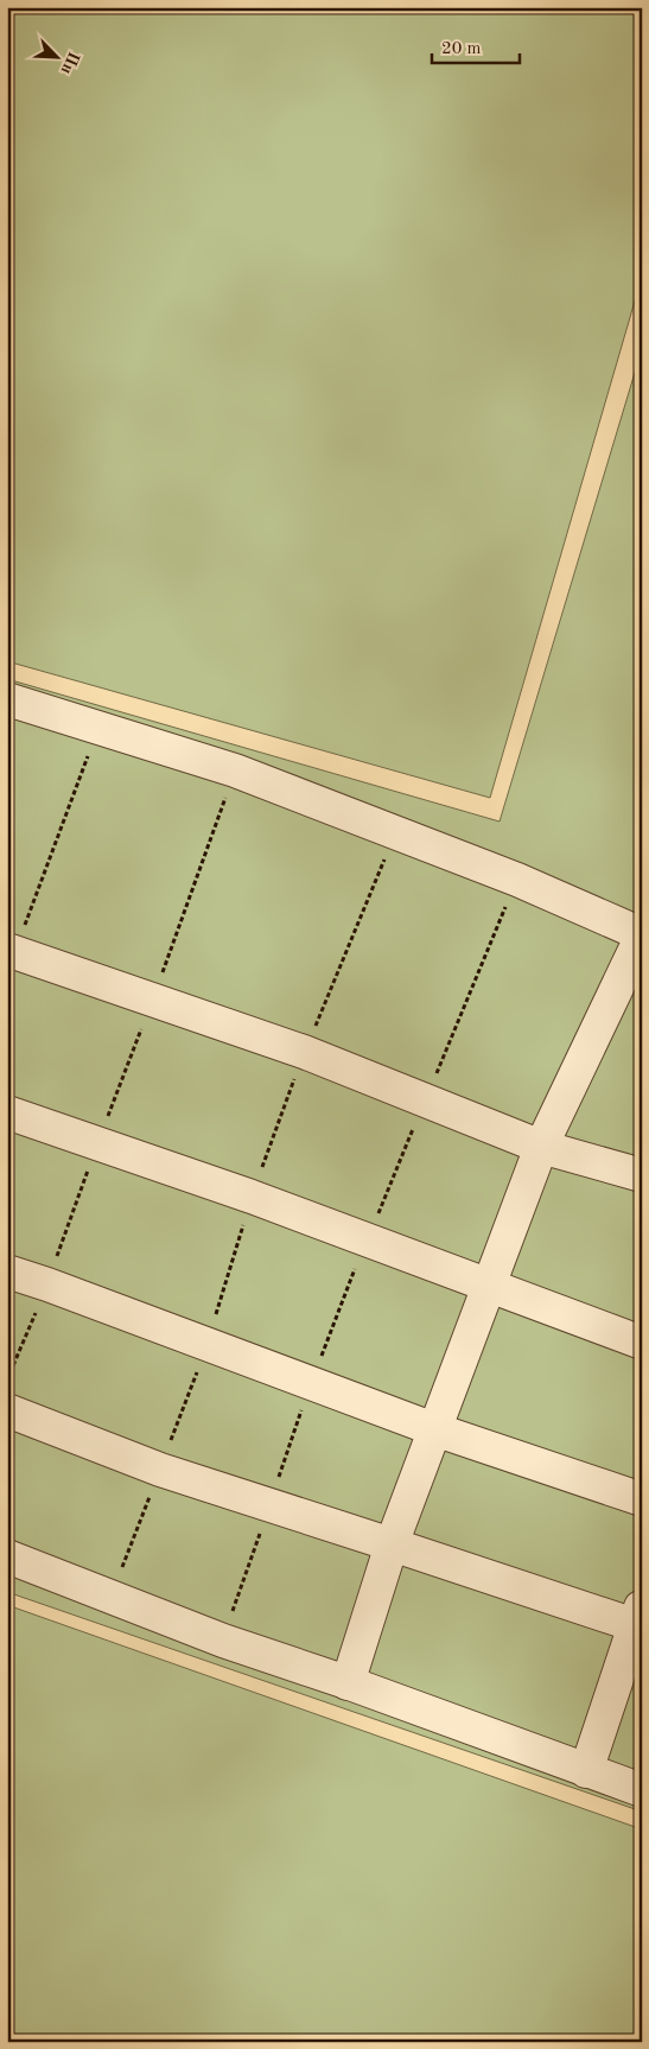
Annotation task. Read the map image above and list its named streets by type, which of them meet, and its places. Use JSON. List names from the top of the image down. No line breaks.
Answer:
{"scale_bar":"20 m","north":"bottom right"}
